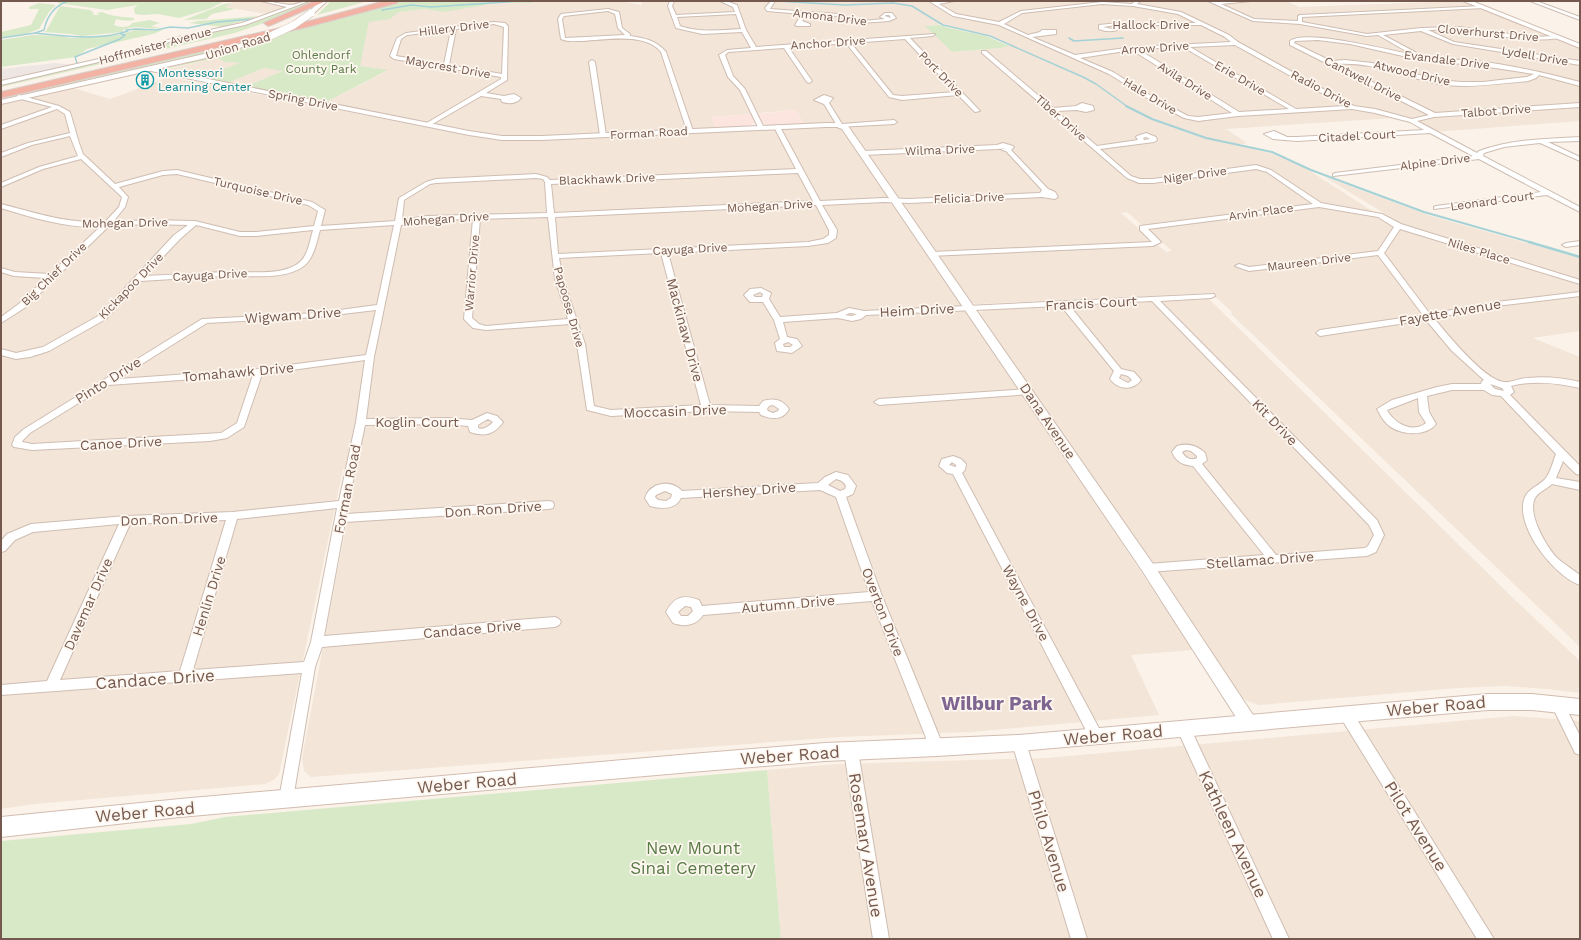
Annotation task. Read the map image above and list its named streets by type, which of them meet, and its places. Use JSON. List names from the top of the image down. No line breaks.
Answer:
{"streets":{"main road":["Union Road","Weber Road"],"street":["Amona Drive","Hallock Drive","Hillery Drive","Cloverhurst Drive","Anchor Drive","Hoffmeister Avenue","Arrow Drive","Lydell Drive","Evandale Drive","Maycrest Drive","Atwood Drive","Port Drive","Erie Drive","Cantwell Drive","Avila Drive","Radio Drive","Hale Drive","Spring Drive","Talbot Drive","Tiber Drive","Forman Road","Citadel Court","Wilma Drive","Alpine Drive","Niger Drive","Blackhawk Drive","Turquoise Drive","Felicia Drive","Leonard Court","Mohegan Drive","Arvin Place","Cayuga Drive","Niles Place","Maureen Drive","Warrior Drive","Big Chief Drive","Kickapoo Drive","Francis Court","Papoose Drive","Heim Drive","Fayette Avenue","Wigwam Drive","Mackinaw Drive","Tomahawk Drive","Pinto Drive","Moccasin Drive","Dana Avenue","Koglin Court","Kit Drive","Canoe Drive","Hershey Drive","Don Ron Drive","Stellamac Drive","Henlin Drive","Wayne Drive","Davemar Drive","Autumn Drive","Overton Drive","Candace Drive","Pilot Avenue","Kathleen Avenue","Philo Avenue","Rosemary Avenue"]},"crossings":[["Hallock Drive","Radio Drive"],["Hillery Drive","Maycrest Drive"],["Cloverhurst Drive","Lydell Drive"],["Anchor Drive","Port Drive"],["Anchor Drive","Forman Road"],["Union Road","Spring Drive"],["Arrow Drive","Erie Drive"],["Arrow Drive","Avila Drive"],["Arrow Drive","Radio Drive"],["Arrow Drive","Hale Drive"],["Evandale Drive","Atwood Drive"],["Evandale Drive","Cantwell Drive"],["Atwood Drive","Cantwell Drive"],["Erie Drive","Hale Drive"],["Cantwell Drive","Talbot Drive"],["Avila Drive","Hale Drive"],["Radio Drive","Hale Drive"],["Radio Drive","Talbot Drive"],["Radio Drive","Citadel Court"],["Radio Drive","Alpine Drive"],["Radio Drive","Leonard Court"],["Spring Drive","Forman Road"],["Tiber Drive","Niger Drive"],["Forman Road","Blackhawk Drive"],["Forman Road","Mohegan Drive"],["Forman Road","Wigwam Drive"],["Forman Road","Tomahawk Drive"],["Forman Road","Dana Avenue"],["Forman Road","Koglin Court"],["Forman Road","Don Ron Drive"],["Forman Road","Candace Drive"],["Forman Road","Weber Road"],["Wilma Drive","Felicia Drive"],["Wilma Drive","Dana Avenue"],["Niger Drive","Arvin Place"],["Blackhawk Drive","Papoose Drive"],["Turquoise Drive","Mohegan Drive"],["Turquoise Drive","Cayuga Drive"],["Turquoise Drive","Big Chief Drive"],["Felicia Drive","Mohegan Drive"],["Felicia Drive","Dana Avenue"],["Mohegan Drive","Cayuga Drive"],["Mohegan Drive","Warrior Drive"],["Mohegan Drive","Big Chief Drive"],["Mohegan Drive","Kickapoo Drive"],["Mohegan Drive","Papoose Drive"],["Mohegan Drive","Dana Avenue"],["Arvin Place","Niles Place"],["Arvin Place","Dana Avenue"],["Cayuga Drive","Kickapoo Drive"],["Cayuga Drive","Papoose Drive"],["Cayuga Drive","Mackinaw Drive"],["Warrior Drive","Papoose Drive"],["Francis Court","Heim Drive"],["Francis Court","Dana Avenue"],["Francis Court","Kit Drive"],["Papoose Drive","Moccasin Drive"],["Heim Drive","Dana Avenue"],["Wigwam Drive","Pinto Drive"],["Mackinaw Drive","Moccasin Drive"],["Tomahawk Drive","Pinto Drive"],["Tomahawk Drive","Canoe Drive"],["Pinto Drive","Canoe Drive"],["Dana Avenue","Stellamac Drive"],["Dana Avenue","Weber Road"],["Kit Drive","Stellamac Drive"],["Don Ron Drive","Henlin Drive"],["Don Ron Drive","Davemar Drive"],["Henlin Drive","Candace Drive"],["Wayne Drive","Weber Road"],["Davemar Drive","Candace Drive"],["Autumn Drive","Overton Drive"],["Overton Drive","Weber Road"],["Weber Road","Pilot Avenue"],["Weber Road","Kathleen Avenue"],["Weber Road","Philo Avenue"],["Weber Road","Rosemary Avenue"]],"districts":["Wilbur Park"],"parks":["Ohlendorf County Park","New Mount Sinai Cemetery"],"places":{"building":["Montessori Learning Center"]}}
